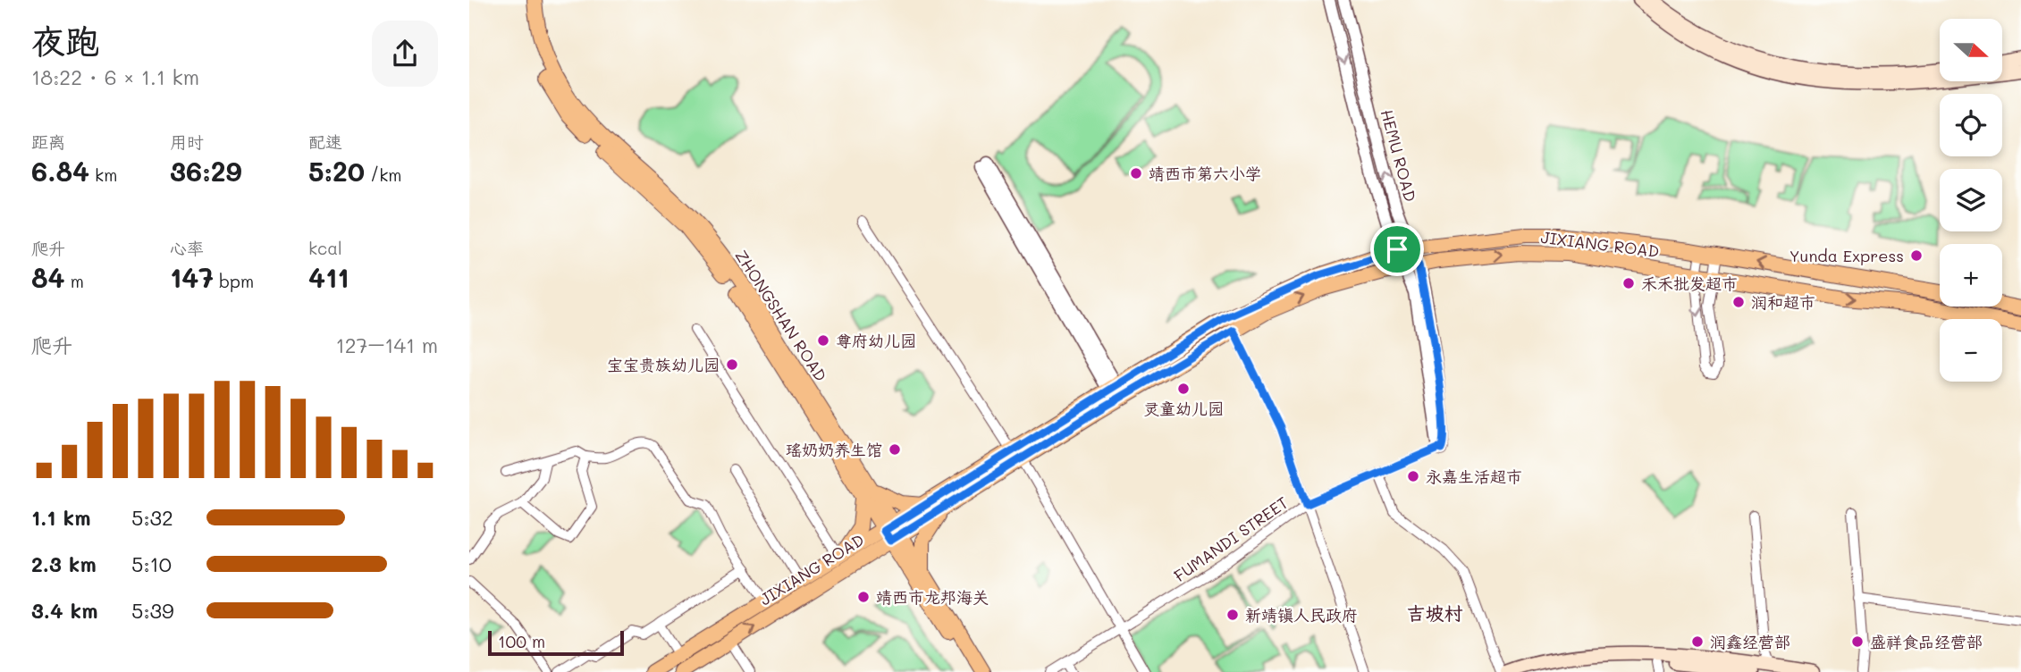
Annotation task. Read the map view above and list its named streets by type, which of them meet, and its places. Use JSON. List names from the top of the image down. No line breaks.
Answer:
{"streets":{"main road":["JIXIANG ROAD","ZHONGSHAN ROAD"],"street":["HEMU ROAD","FUMANDI STREET"]},"crossings":[["HEMU ROAD","JIXIANG ROAD"],["HEMU ROAD","FUMANDI STREET"],["JIXIANG ROAD","ZHONGSHAN ROAD"]],"districts":["吉坡村"],"places":["靖西市第六小学","Yunda Express","禾禾批发超市","润和超市","尊府幼儿园","宝宝贵族幼儿园","灵童幼儿园","瑶奶奶养生馆","永嘉生活超市","靖西市龙邦海关","新靖镇人民政府","润鑫经营部","盛祥食品经营部"],"scale_bar":"100 m","north":"right","page":{"heading":["夜跑","18:22 · 6 × 1.1 km"],"map_buttons":["+","−"],"stats":[["距离","6.84 km"],["用时","36:29"],["配速","5:20 /km"],["爬升","84 m"],["心率","147 bpm"],["kcal","411"]],"chart":["爬升","127–141 m"],"list":[{"name":"1.1 km","note":"5:32"},{"name":"2.3 km","note":"5:10"},{"name":"3.4 km","note":"5:39"}],"scale":"100 m"}}
